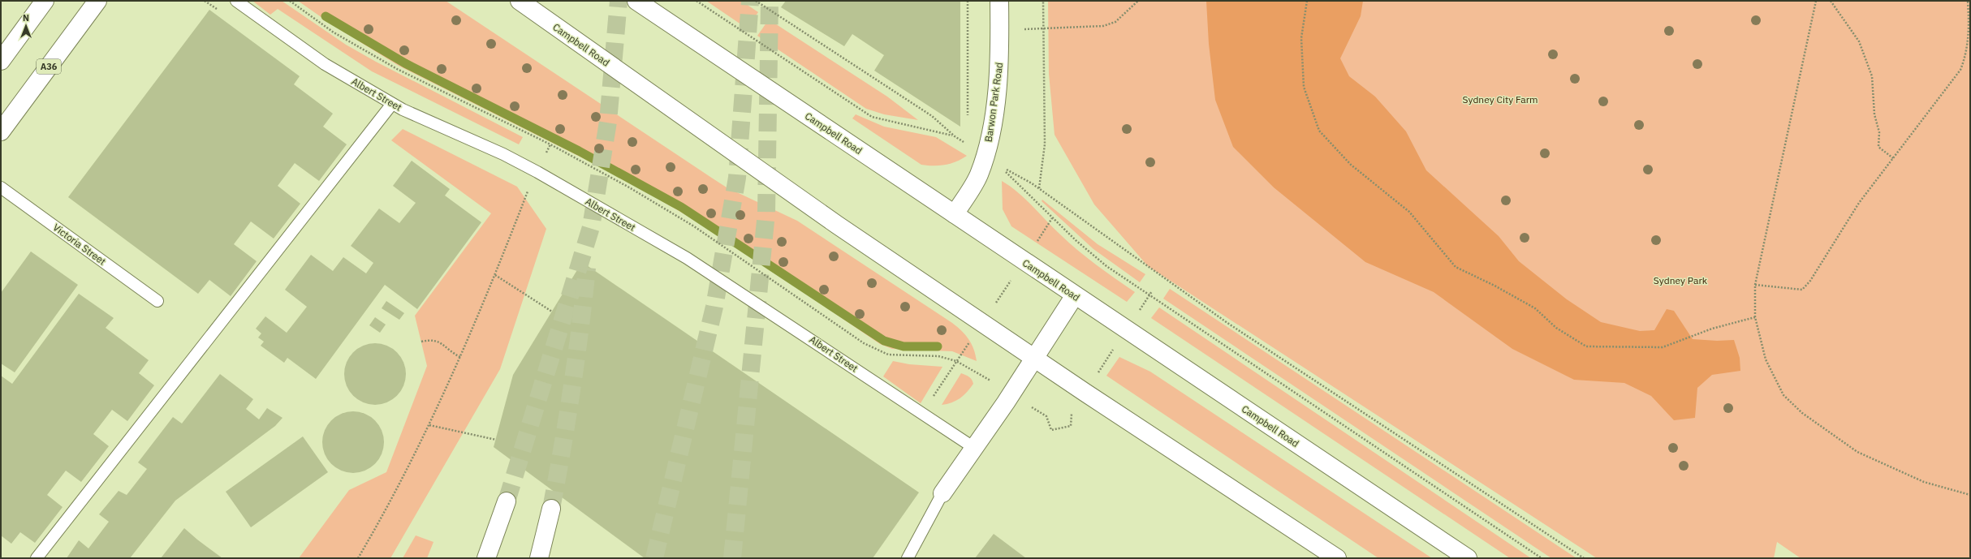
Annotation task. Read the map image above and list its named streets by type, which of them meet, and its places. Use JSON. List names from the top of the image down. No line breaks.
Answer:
{"streets":{"main road":["Campbell Road","A36","Barwon Park Road"],"lane":["Albert Street","Victoria Street"]},"crossings":[["Campbell Road","Barwon Park Road"]],"parks":["Sydney City Farm","Sydney Park"],"north":"top"}
